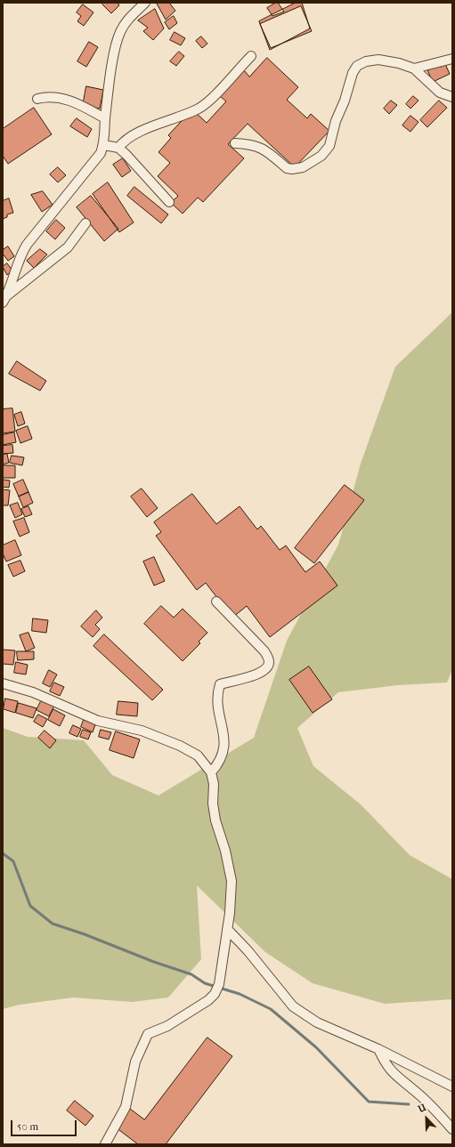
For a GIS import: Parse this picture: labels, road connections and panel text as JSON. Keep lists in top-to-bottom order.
{
  "scale_bar": "50 m",
  "north": "top left"
}
